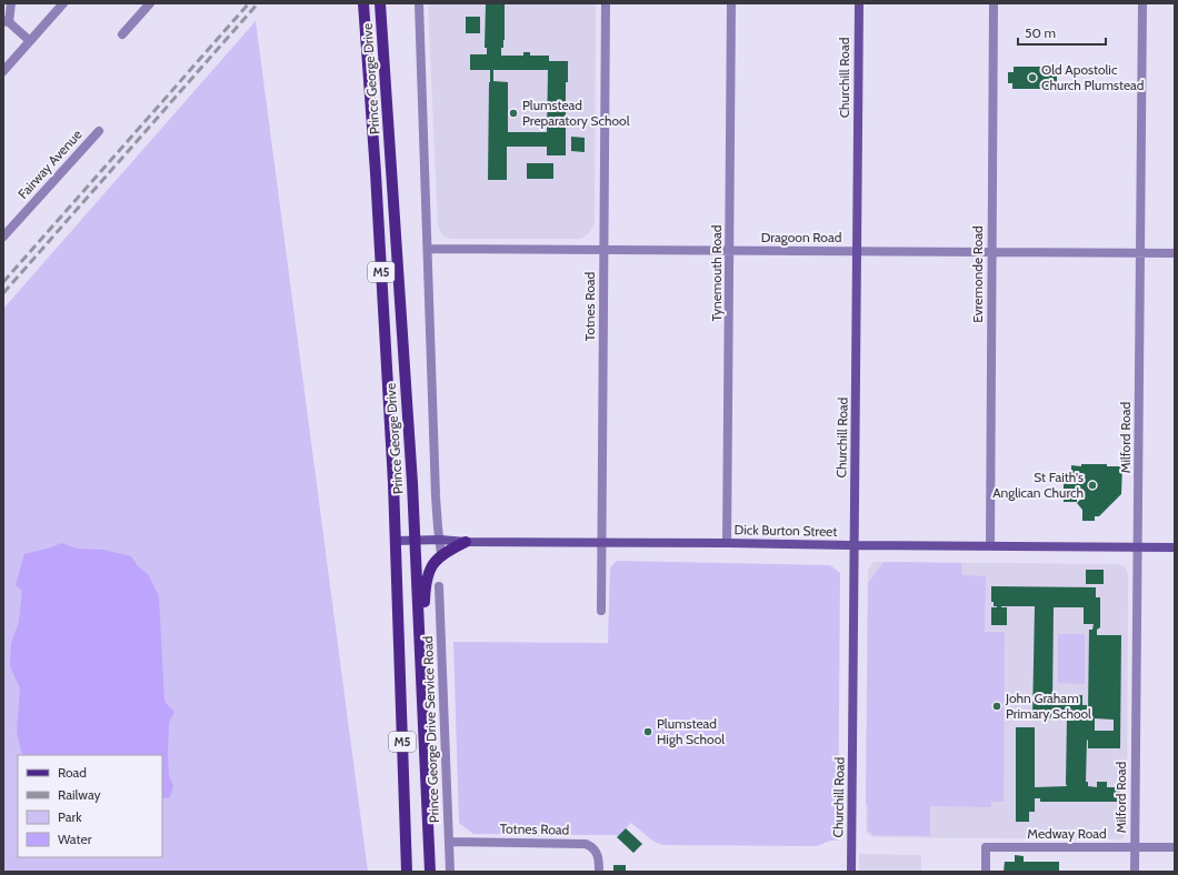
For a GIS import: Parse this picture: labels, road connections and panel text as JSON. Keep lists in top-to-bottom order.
{
  "streets": {
    "main road": ["Prince George Drive", "M5"],
    "street": [
      "Churchill Road",
      "Fairway Avenue",
      "Dragoon Road",
      "Tynemouth Road",
      "Evremonde Road",
      "Totnes Road",
      "Milford Road",
      "Dick Burton Street",
      "Prince George Drive Service Road",
      "Medway Road"
    ]
  },
  "crossings": [
    ["Churchill Road", "Dragoon Road"],
    ["Churchill Road", "Dick Burton Street"],
    ["Prince George Drive", "Dick Burton Street"],
    ["Dragoon Road", "Tynemouth Road"],
    ["Dragoon Road", "Evremonde Road"],
    ["Dragoon Road", "Totnes Road"],
    ["Dragoon Road", "Milford Road"],
    ["Tynemouth Road", "Dick Burton Street"],
    ["Evremonde Road", "Dick Burton Street"],
    ["Totnes Road", "Dick Burton Street"],
    ["Totnes Road", "Prince George Drive Service Road"],
    ["Milford Road", "Dick Burton Street"],
    ["Milford Road", "Medway Road"]
  ],
  "places": [
    "Old Apostolic Church Plumstead",
    "Plumstead Preparatory School",
    "St Faith's Anglican Church",
    "John Graham Primary School",
    "Plumstead High School"
  ],
  "legend": [
    "Road",
    "Railway",
    "Park",
    "Water"
  ],
  "scale_bar": "50 m"
}
